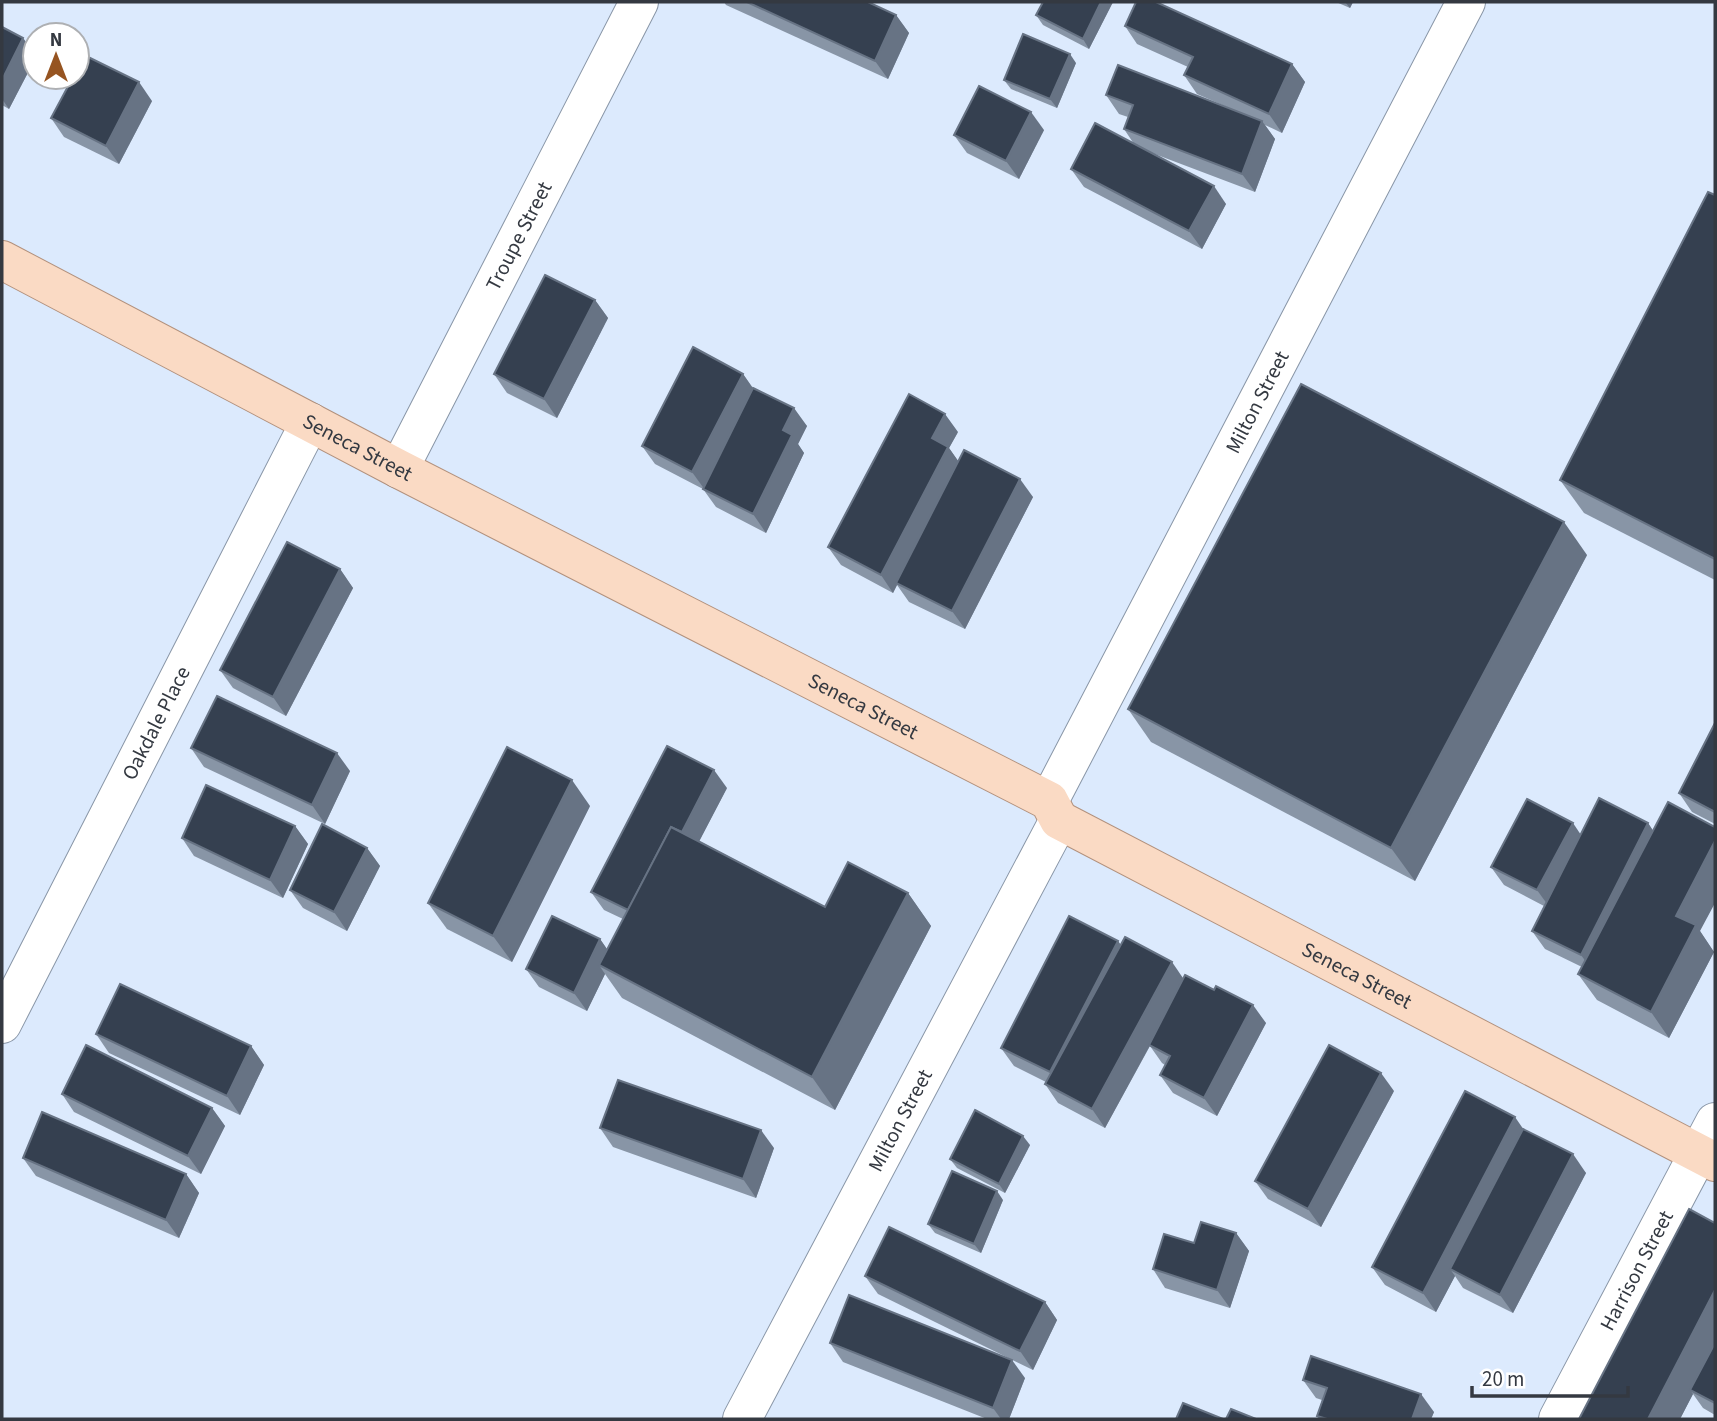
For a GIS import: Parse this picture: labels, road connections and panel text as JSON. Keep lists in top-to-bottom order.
{
  "streets": {
    "main road": ["Seneca Street"],
    "street": [
      "Troupe Street",
      "Milton Street",
      "Oakdale Place",
      "Harrison Street"
    ]
  },
  "crossings": [
    ["Troupe Street", "Seneca Street"],
    ["Milton Street", "Seneca Street"],
    ["Seneca Street", "Oakdale Place"],
    ["Seneca Street", "Harrison Street"]
  ],
  "scale_bar": "20 m",
  "north": "top"
}
